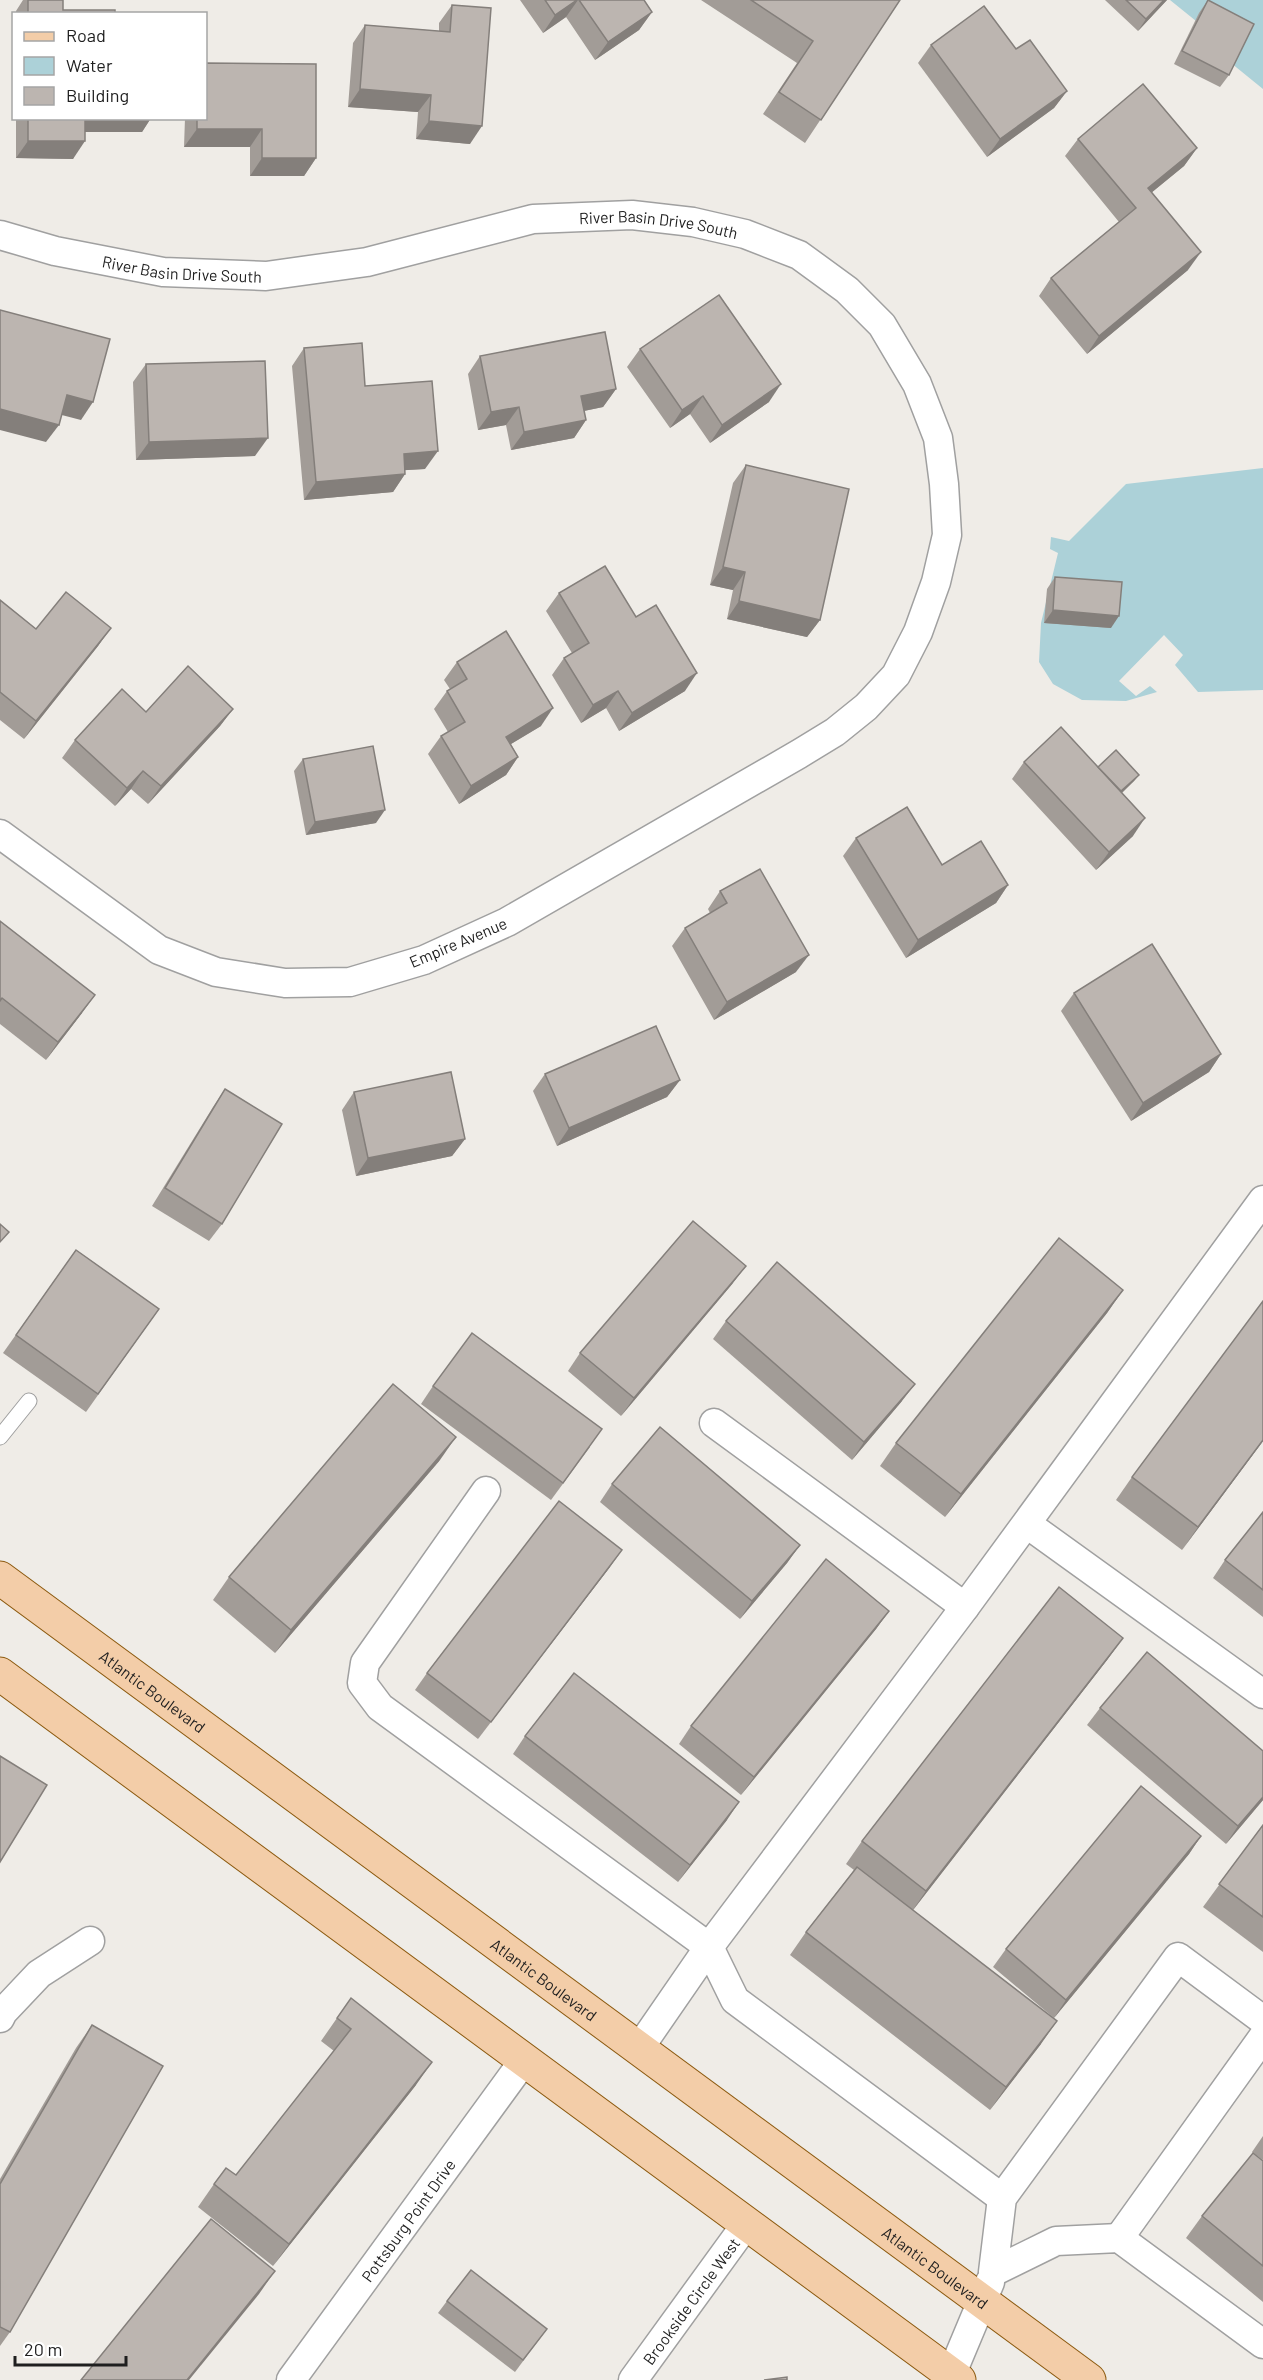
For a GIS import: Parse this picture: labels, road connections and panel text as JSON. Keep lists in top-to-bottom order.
{
  "streets": {
    "main road": ["Atlantic Boulevard"],
    "street": [
      "River Basin Drive South",
      "Empire Avenue",
      "Pottsburg Point Drive",
      "Brookside Circle West"
    ]
  },
  "crossings": [
    ["River Basin Drive South", "Empire Avenue"]
  ],
  "legend": ["Road", "Water", "Building"],
  "scale_bar": "20 m"
}
